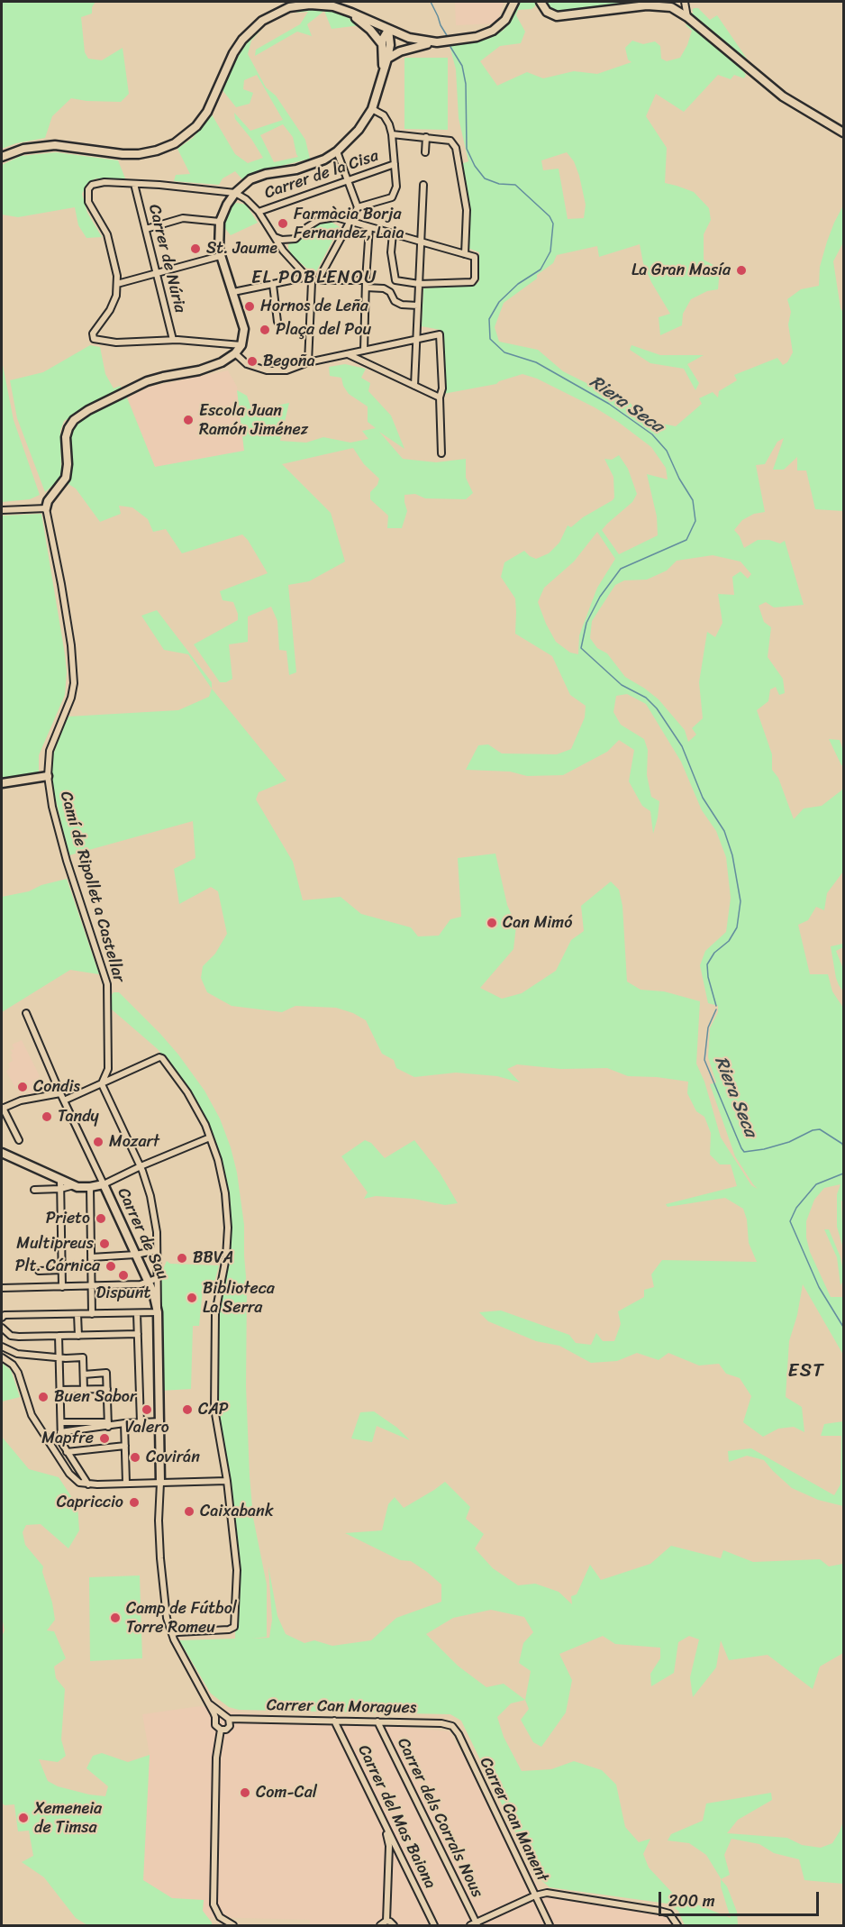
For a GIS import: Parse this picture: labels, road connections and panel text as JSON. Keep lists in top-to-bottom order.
{
  "streets": {
    "street": [
      "Carrer de la Cisa",
      "Carrer de Núria",
      "Camí de Ripollet a Castellar",
      "Carrer de Sau",
      "Carrer Can Moragues",
      "Carrer del Mas Baiona",
      "Carrer dels Corrals Nous",
      "Carrer Can Manent"
    ]
  },
  "crossings": [
    ["Carrer Can Moragues", "Carrer del Mas Baiona"],
    ["Carrer Can Moragues", "Carrer dels Corrals Nous"],
    ["Carrer Can Moragues", "Carrer Can Manent"]
  ],
  "districts": ["EL POBLENOU", "EST"],
  "water": ["Riera Seca"],
  "places": [
    "Farmàcia Borja Fernandez, Laia",
    "St. Jaume",
    "La Gran Masía",
    "Hornos de Leña",
    "Plaça del Pou",
    "Begoña",
    "Escola Juan Ramón Jiménez",
    "Can Mimó",
    "Condis",
    "Tandy",
    "Mozart",
    "Prieto",
    "Multipreus",
    "BBVA",
    "Plt. Cárnica",
    "Dispunt",
    "Biblioteca La Serra",
    "Buen Sabor",
    "Valero",
    "CAP",
    "Mapfre",
    "Covirán",
    "Capriccio",
    "Caixabank",
    "Camp de Fútbol Torre Romeu",
    "Com-Cal",
    "Xemeneia de Timsa"
  ],
  "scale_bar": "200 m"
}
